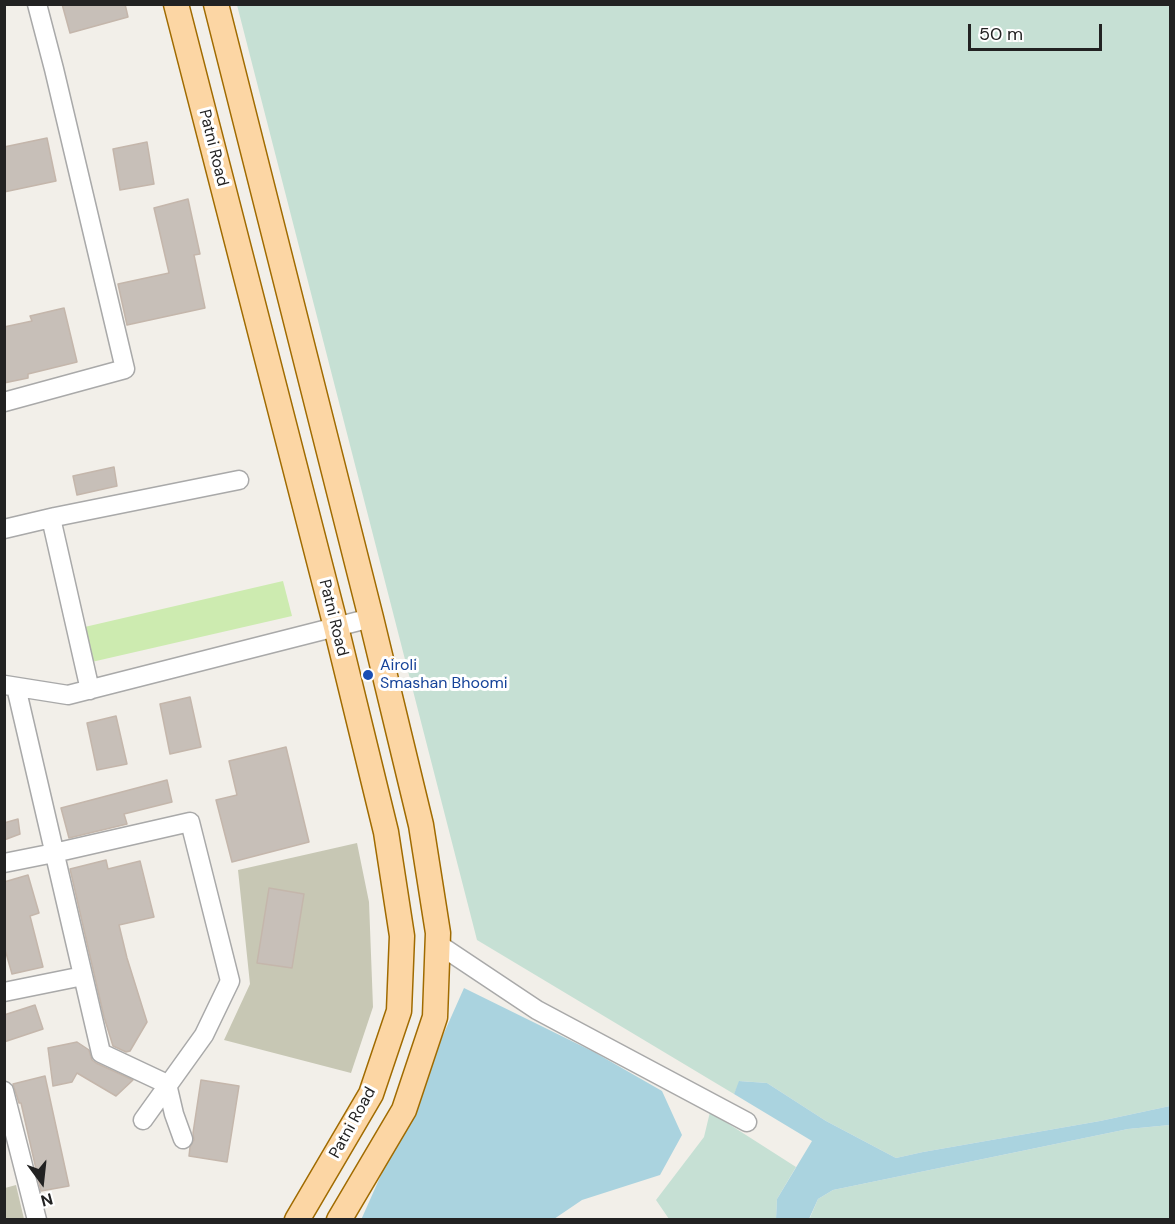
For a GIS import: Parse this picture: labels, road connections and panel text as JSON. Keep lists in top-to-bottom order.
{
  "streets": {
    "main road": ["Patni Road"]
  },
  "places": ["Airoli Smashan Bhoomi"],
  "scale_bar": "50 m",
  "north": "bottom"
}
